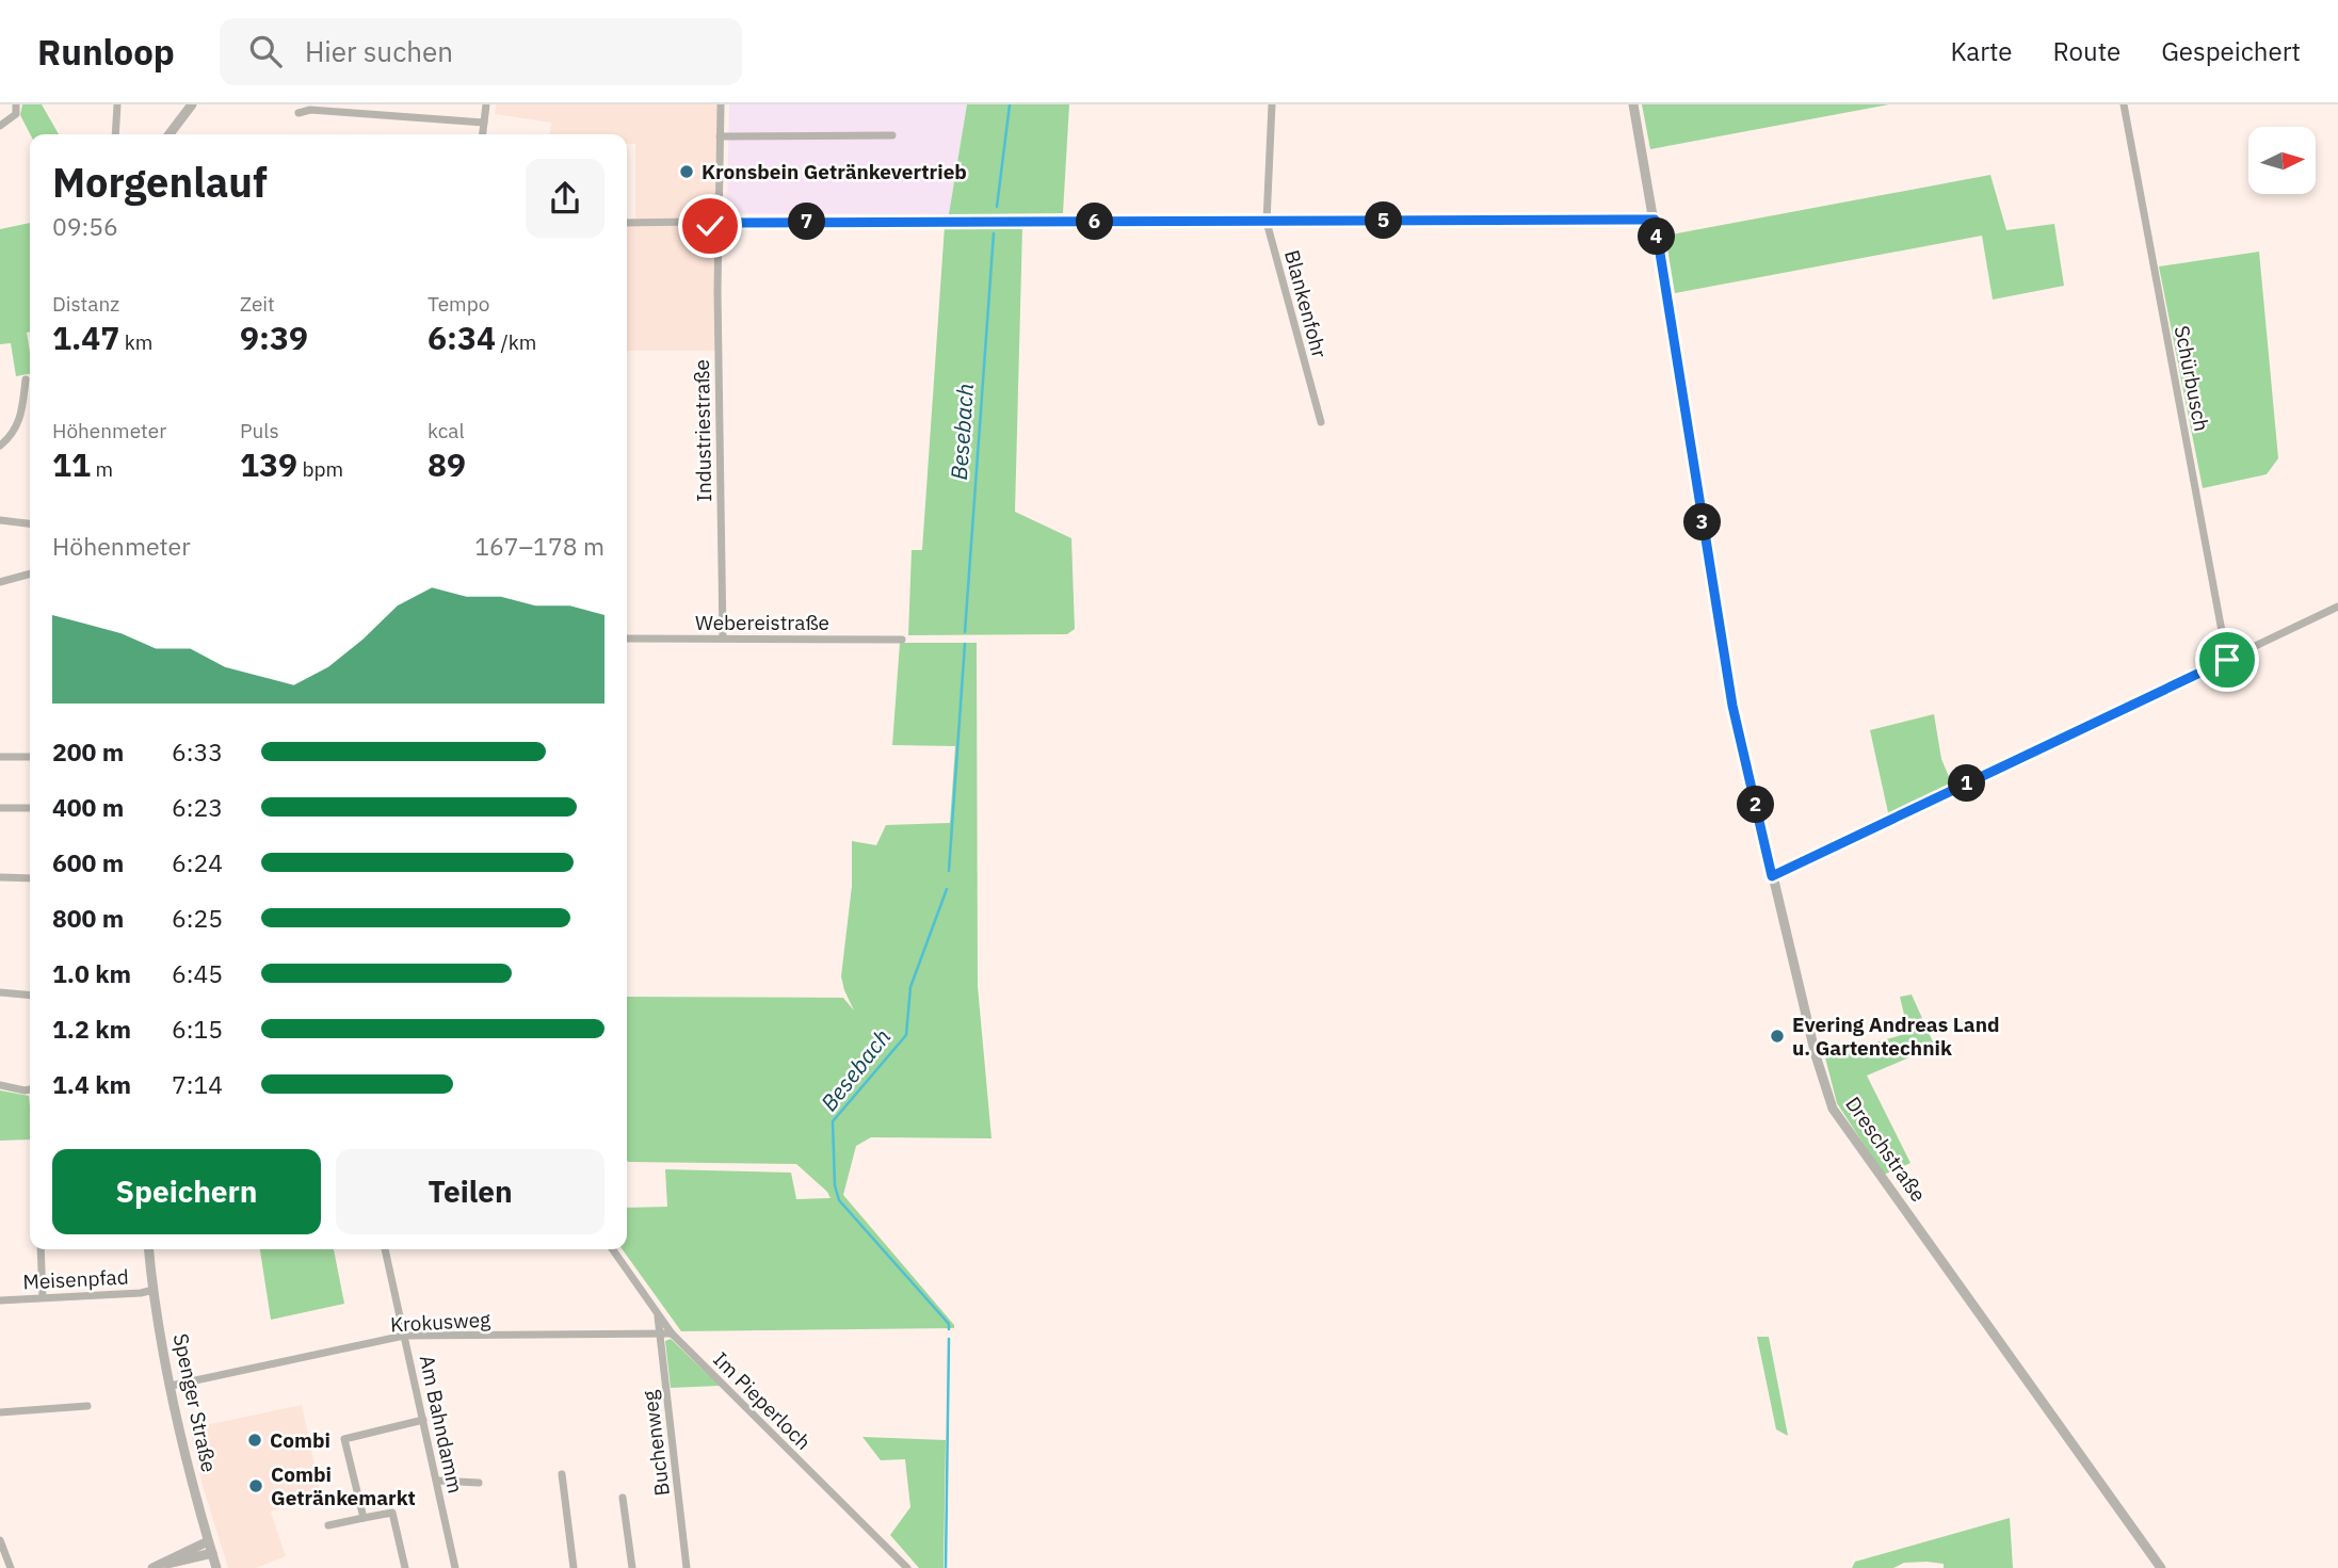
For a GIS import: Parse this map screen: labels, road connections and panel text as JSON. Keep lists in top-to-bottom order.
{
  "streets": {
    "street": [
      "Blankenfohr",
      "Schürbusch",
      "Industriestraße",
      "Webereistraße",
      "Dreschstraße",
      "Meisenpfad",
      "Krokusweg",
      "Im Pieperloch",
      "Spenger Straße",
      "Am Bahndamm",
      "Buchenweg"
    ]
  },
  "crossings": [
    ["Industriestraße", "Webereistraße"],
    ["Meisenpfad", "Spenger Straße"],
    ["Krokusweg", "Im Pieperloch"],
    ["Krokusweg", "Spenger Straße"],
    ["Krokusweg", "Am Bahndamm"],
    ["Krokusweg", "Buchenweg"],
    ["Im Pieperloch", "Buchenweg"]
  ],
  "water": ["Besebach"],
  "places": [
    "Kronsbein Getränkevertrieb",
    "Evering Andreas Land u. Gartentechnik",
    "Combi",
    "Combi Getränkemarkt"
  ],
  "north": "right",
  "page": {
    "header": "Runloop",
    "search": "Hier suchen",
    "nav": ["Karte", "Route", "Gespeichert"],
    "heading": ["Morgenlauf", "09:56"],
    "pins": [
      "5",
      "6",
      "7",
      "4",
      "3",
      "1",
      "2"
    ],
    "stats": [
      ["Distanz", "1.47 km"],
      ["Zeit", "9:39"],
      ["Tempo", "6:34 /km"],
      ["Höhenmeter", "11 m"],
      ["Puls", "139 bpm"],
      ["kcal", "89"]
    ],
    "chart": ["Höhenmeter", "167–178 m"],
    "list": [
      {
        "name": "200 m",
        "note": "6:33"
      },
      {
        "name": "400 m",
        "note": "6:23"
      },
      {
        "name": "600 m",
        "note": "6:24"
      },
      {
        "name": "800 m",
        "note": "6:25"
      },
      {
        "name": "1.0 km",
        "note": "6:45"
      },
      {
        "name": "1.2 km",
        "note": "6:15"
      },
      {
        "name": "1.4 km",
        "note": "7:14"
      }
    ],
    "buttons": ["Speichern", "Teilen"]
  }
}
